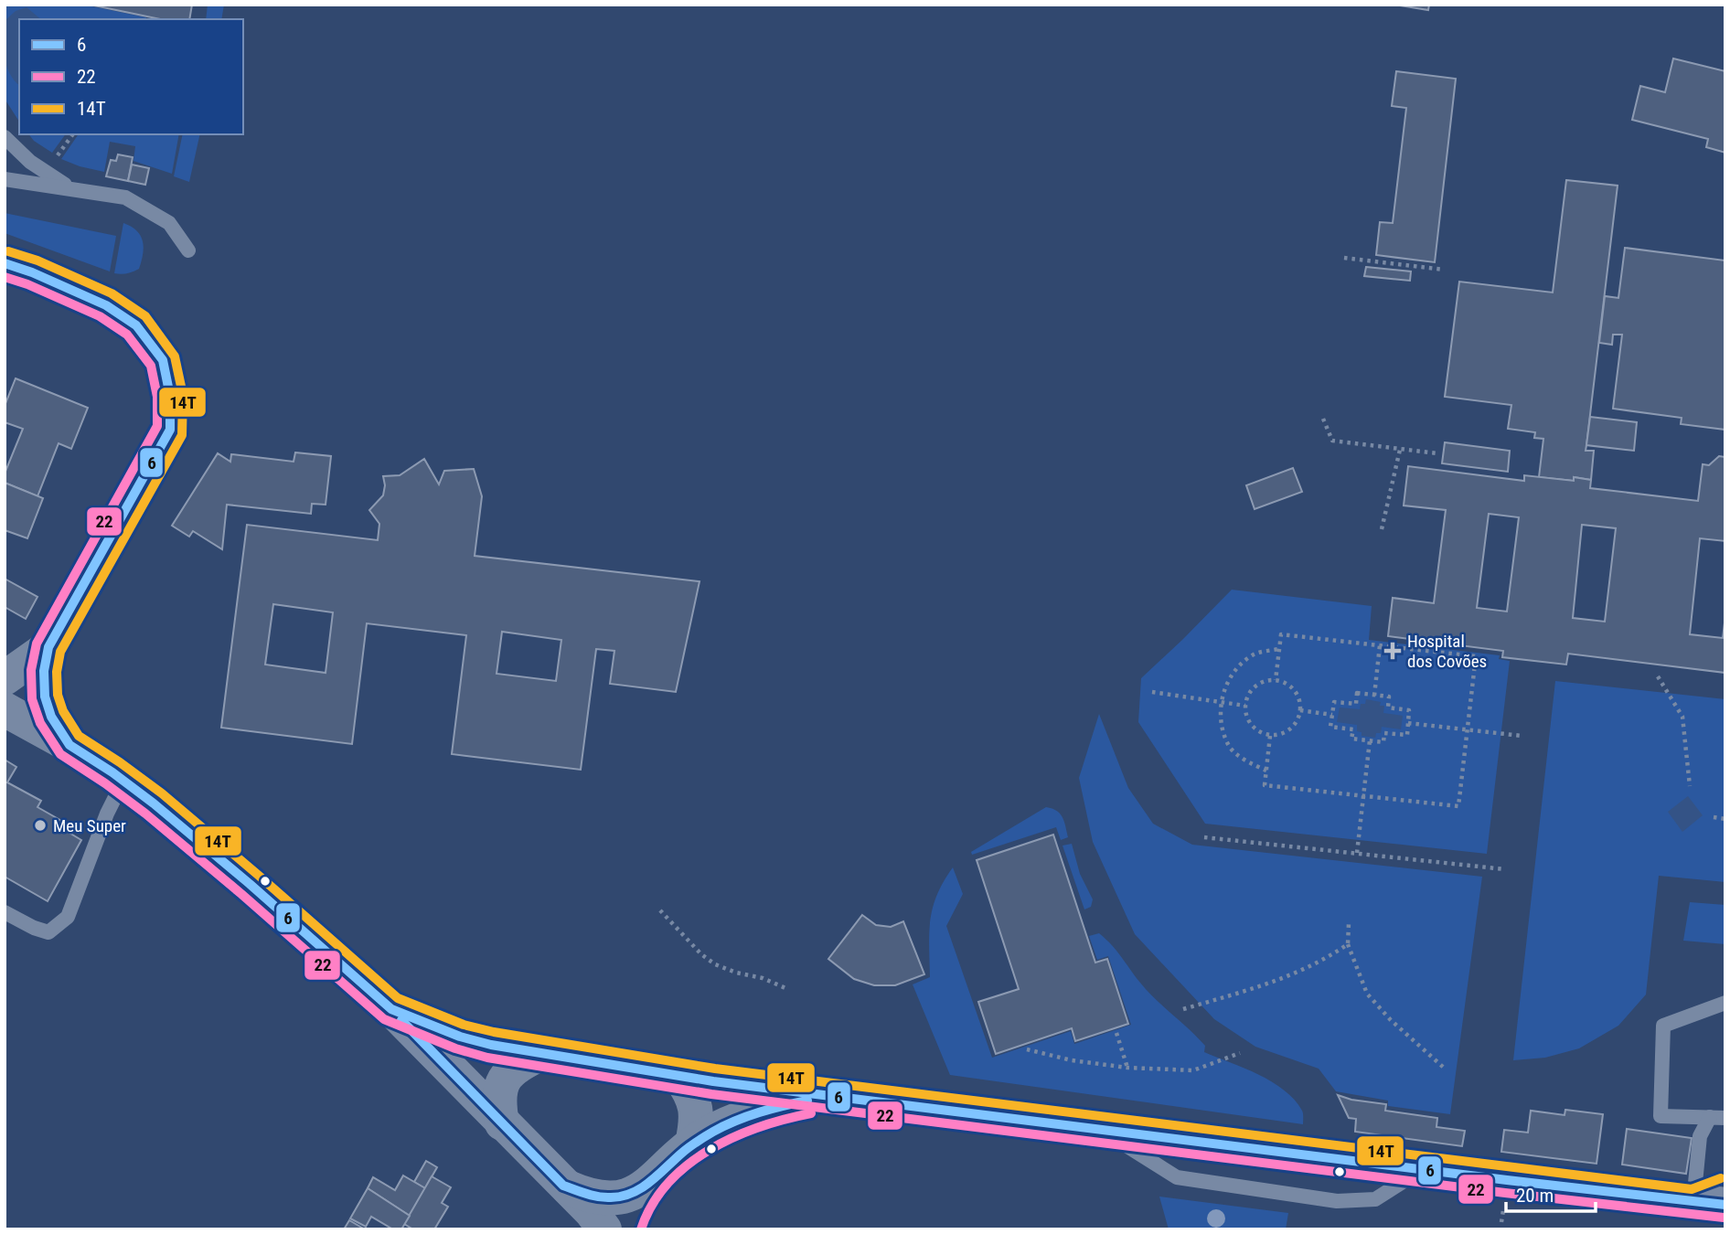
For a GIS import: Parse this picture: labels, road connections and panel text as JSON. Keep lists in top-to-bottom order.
{
  "places": {
    "health": ["Hospital dos Covões"],
    "other": ["Meu Super"]
  },
  "lines": ["transit line 14T", "transit line 6", "transit line 22"],
  "legend": ["6", "22", "14T"],
  "scale_bar": "20 m"
}
